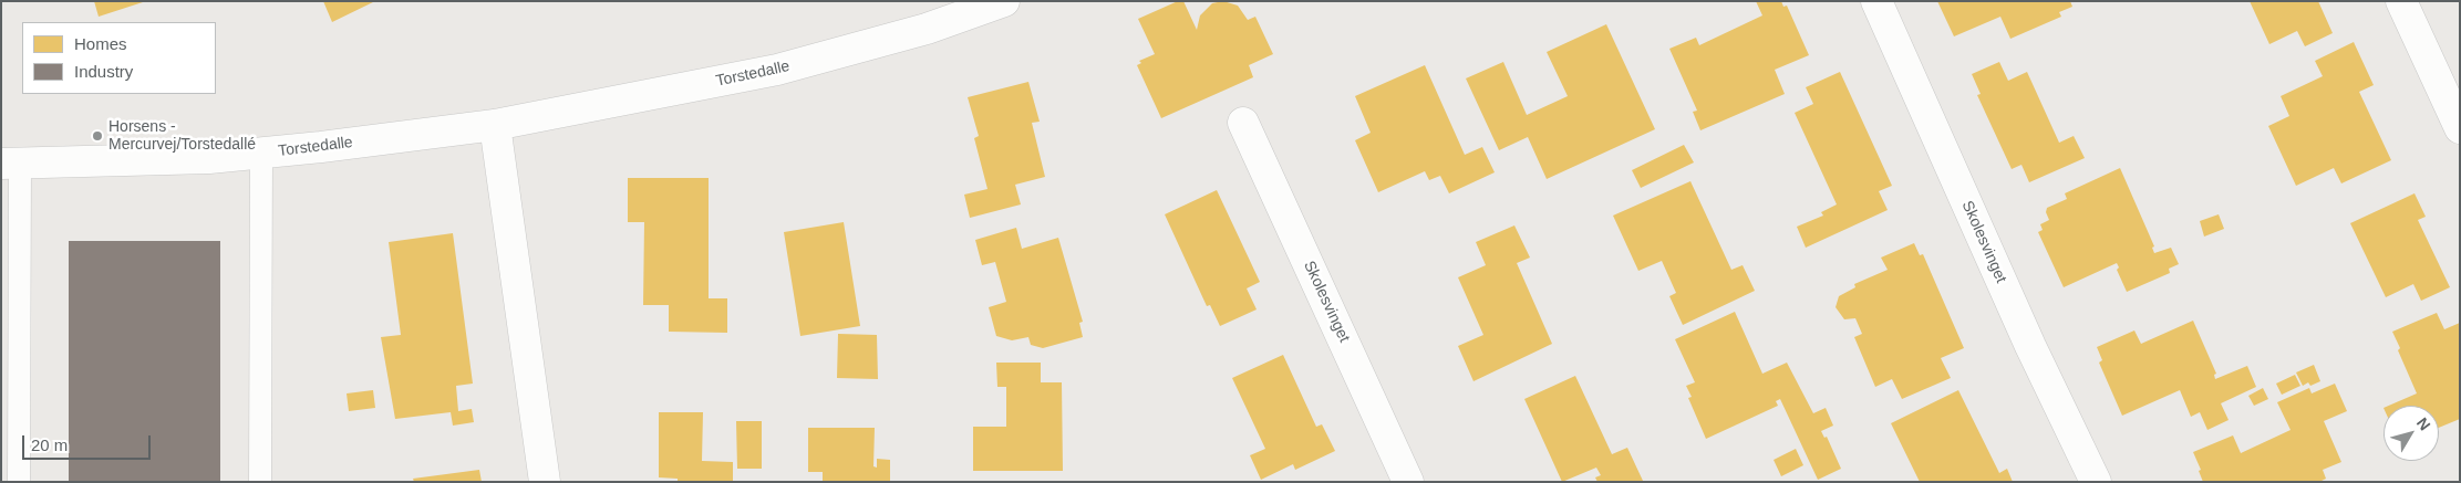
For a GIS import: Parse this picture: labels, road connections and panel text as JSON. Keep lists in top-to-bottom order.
{
  "streets": {
    "street": ["Torstedalle", "Skolesvinget"]
  },
  "places": ["Horsens - Mercurvej/Torstedallé"],
  "legend": ["Homes", "Industry"],
  "scale_bar": "20 m",
  "north": "top right"
}
